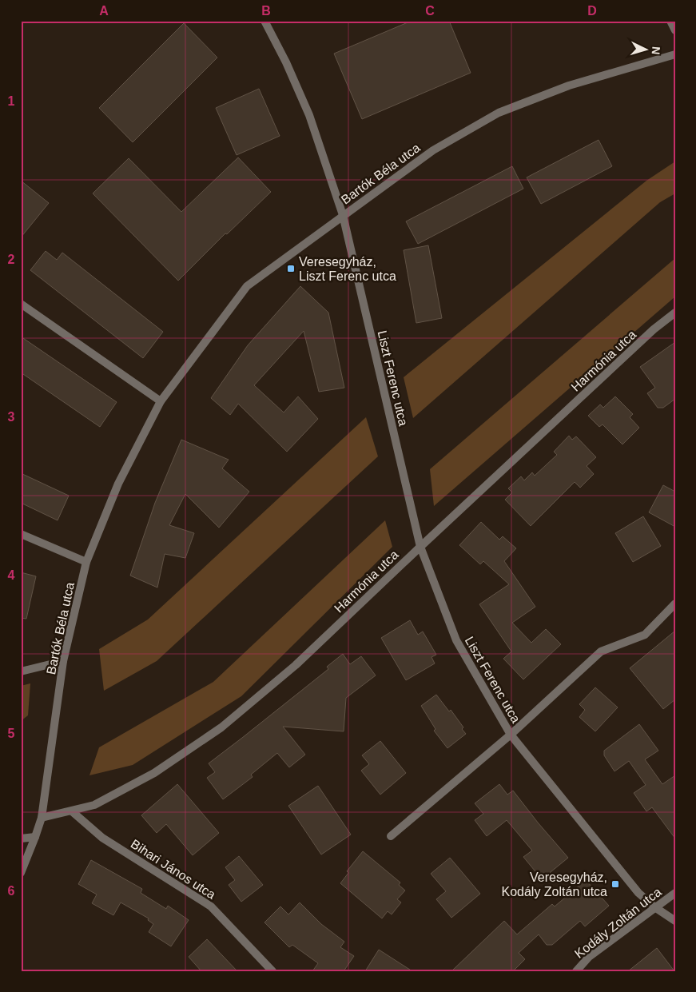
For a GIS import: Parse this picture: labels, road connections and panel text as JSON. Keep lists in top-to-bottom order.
{
  "streets": {
    "street": [
      "Bartók Béla utca",
      "Harmónia utca",
      "Liszt Ferenc utca",
      "Bihari János utca",
      "Kodály Zoltán utca"
    ]
  },
  "crossings": [
    ["Bartók Béla utca", "Harmónia utca"],
    ["Bartók Béla utca", "Liszt Ferenc utca"],
    ["Harmónia utca", "Liszt Ferenc utca"],
    ["Harmónia utca", "Bihari János utca"],
    ["Liszt Ferenc utca", "Kodály Zoltán utca"]
  ],
  "places": {
    "transit": ["Veresegyház, Liszt Ferenc utca", "Veresegyház, Kodály Zoltán utca"]
  },
  "north": "right",
  "grid": {
    "columns": [
      "A",
      "B",
      "C",
      "D"
    ],
    "rows": [
      "1",
      "2",
      "3",
      "4",
      "5",
      "6"
    ]
  }
}
